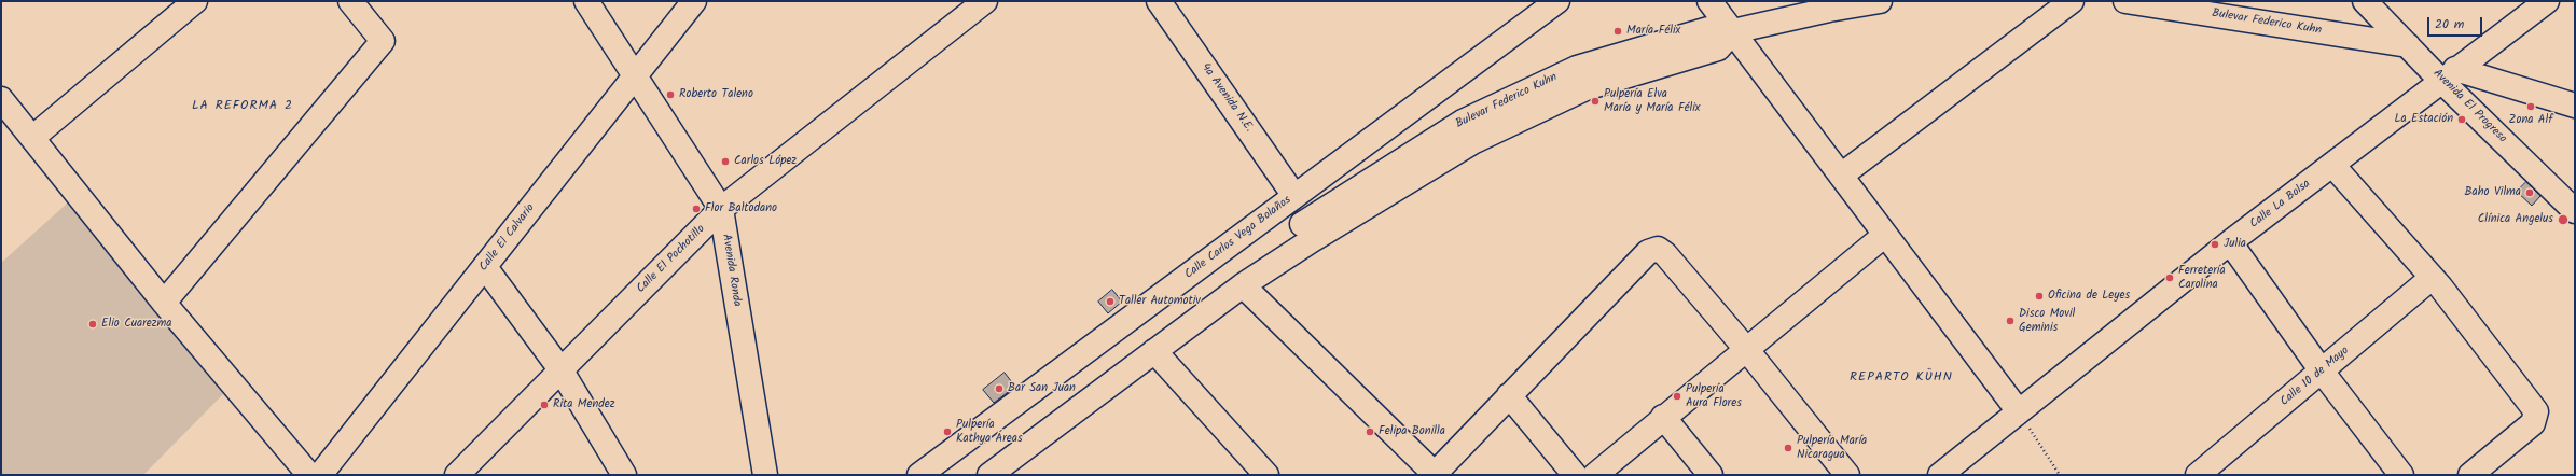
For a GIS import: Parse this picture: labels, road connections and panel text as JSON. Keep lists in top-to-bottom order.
{
  "streets": {
    "street": [
      "Bulevar Federico Kuhn",
      "4a Avenida N.E.",
      "Avenida El Progreso",
      "Calle La Bolsa",
      "Calle El Calvario",
      "Calle Carlos Vega Bolaños",
      "Calle El Pochotillo",
      "Avenida Ronda",
      "Calle 10 de Mayo"
    ]
  },
  "crossings": [
    ["Bulevar Federico Kuhn", "4a Avenida N.E."],
    ["Bulevar Federico Kuhn", "Avenida El Progreso"],
    ["4a Avenida N.E.", "Calle Carlos Vega Bolaños"],
    ["Avenida El Progreso", "Calle La Bolsa"],
    ["Calle El Calvario", "Avenida Ronda"],
    ["Calle El Pochotillo", "Avenida Ronda"]
  ],
  "districts": ["LA REFORMA 2", "REPARTO KÜHN"],
  "places": [
    "María Félix",
    "Roberto Taleno",
    "Pulpería Elva María y María Félix",
    "Zona Alf",
    "La Estación",
    "Carlos López",
    "Baho Vilma",
    "Flor Baltodano",
    "Clínica Angelus",
    "Julia",
    "Ferretería Carolina",
    "Oficina de Leyes",
    "Taller Automotiv",
    "Disco Movil Geminis",
    "Elio Cuarezma",
    "Bar San Juan",
    "Pulpería Aura Flores",
    "Rita Mendez",
    "Pulpería Kathya Áreas",
    "Felipa Bonilla",
    "Pulpería María Nicaragua"
  ],
  "scale_bar": "20 m"
}
